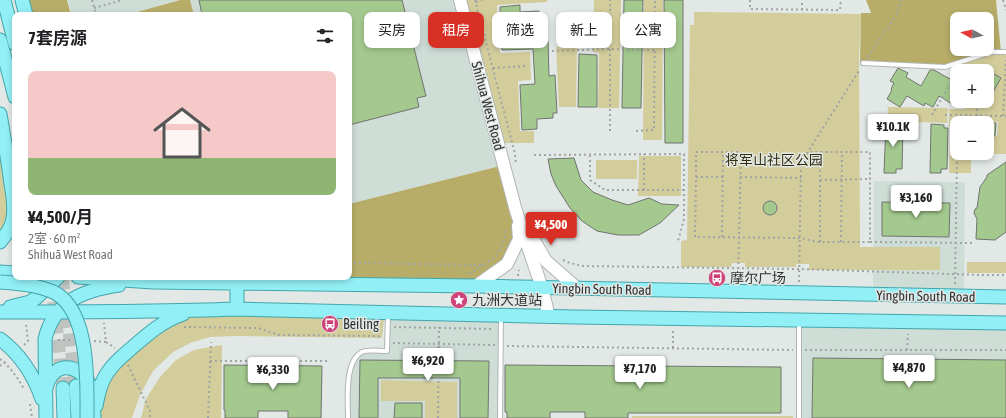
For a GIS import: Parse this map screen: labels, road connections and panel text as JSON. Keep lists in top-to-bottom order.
{
  "streets": {
    "main road": ["Shihua West Road", "Yingbin South Road"]
  },
  "parks": ["将军山社区公园"],
  "places": {
    "bus stop": ["摩尔广场", "Beiling"],
    "place": ["九洲大道站"]
  },
  "north": "left",
  "page": {
    "map_buttons": ["+", "−"],
    "chip": [
      "买房",
      "租房",
      "筛选",
      "新上",
      "公寓"
    ],
    "heading": "7套房源",
    "list": [
      {
        "name": "¥4,500/月",
        "note": "2室 · 60 m² · Shíhuā West Road"
      }
    ],
    "price": [
      "¥10.1K",
      "¥3,160",
      "¥4,500",
      "¥6,920",
      "¥4,870",
      "¥7,170",
      "¥6,330"
    ]
  }
}
